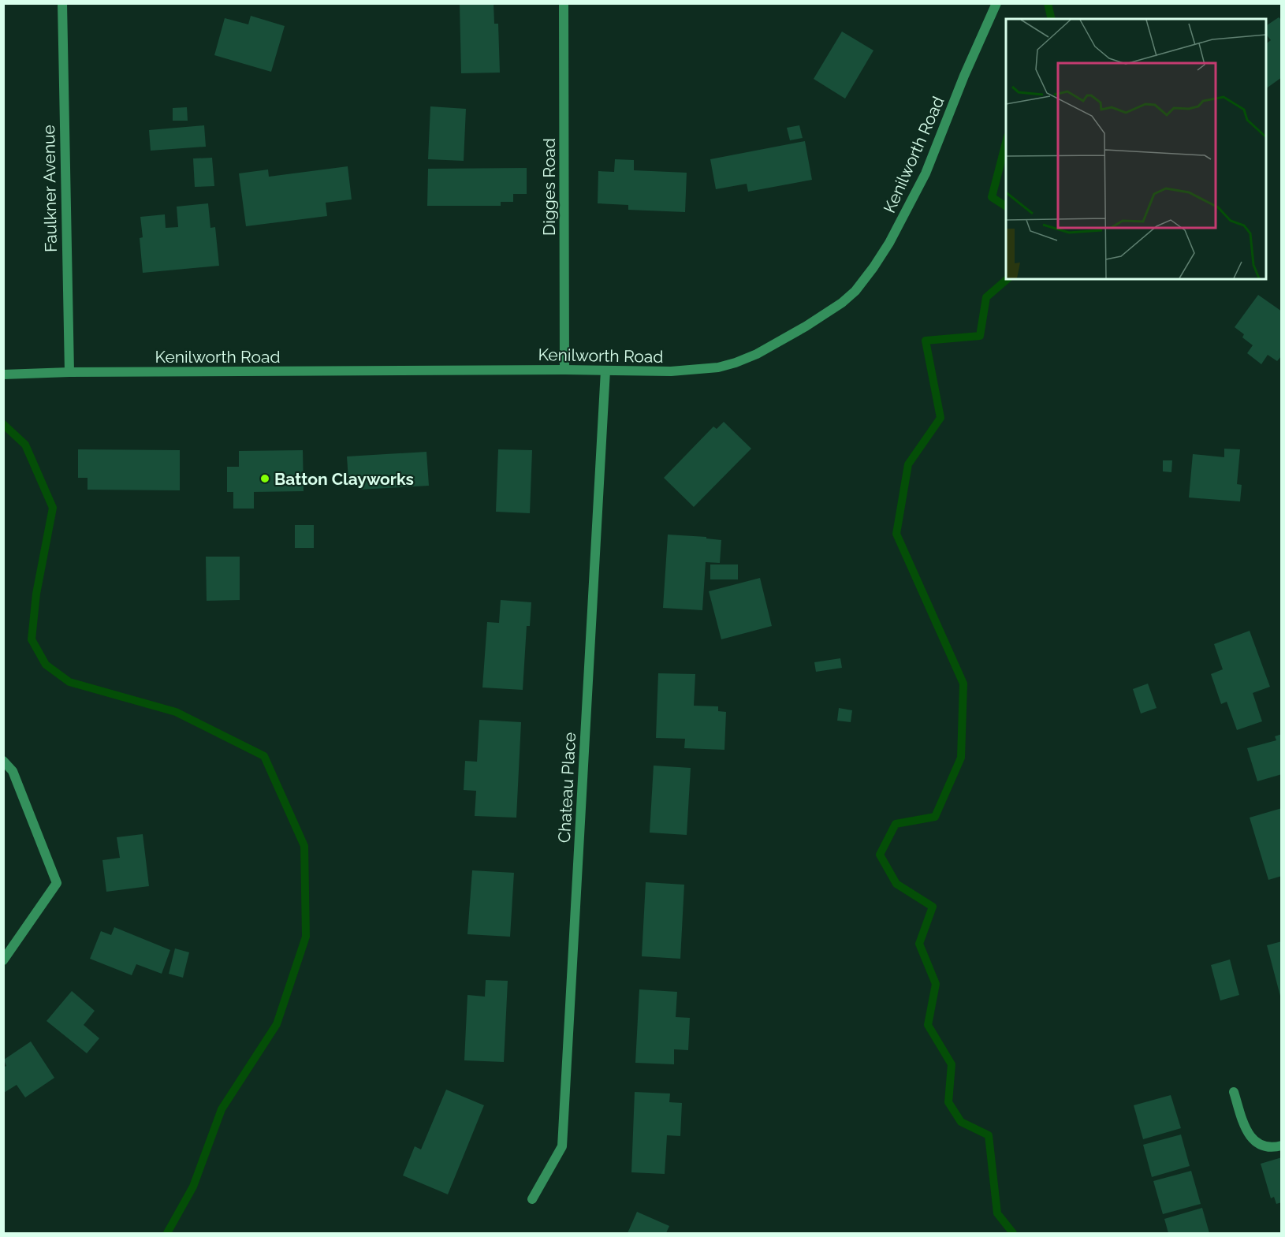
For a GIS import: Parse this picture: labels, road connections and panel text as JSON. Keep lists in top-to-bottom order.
{
  "streets": {
    "street": [
      "Kenilworth Road",
      "Digges Road",
      "Faulkner Avenue",
      "Chateau Place"
    ]
  },
  "crossings": [
    ["Kenilworth Road", "Digges Road"],
    ["Kenilworth Road", "Faulkner Avenue"],
    ["Kenilworth Road", "Chateau Place"]
  ],
  "places": ["Batton Clayworks"]
}
